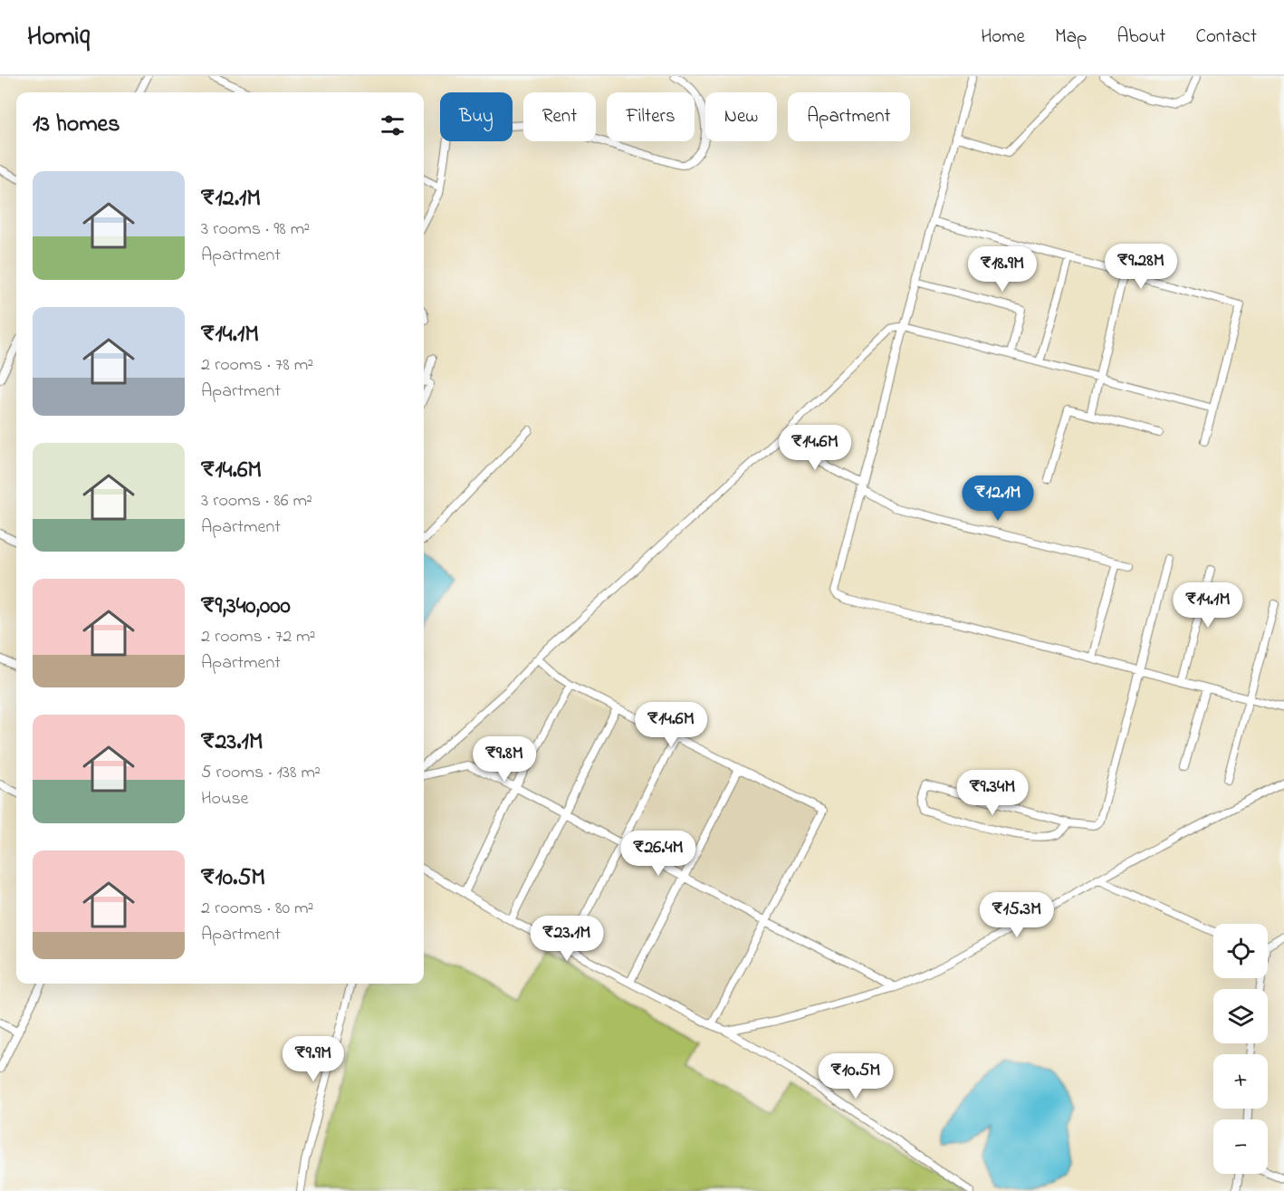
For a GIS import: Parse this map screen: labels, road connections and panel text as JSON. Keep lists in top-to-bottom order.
{
  "page": {
    "header": "Homiq",
    "nav": [
      "Home",
      "Map",
      "About",
      "Contact"
    ],
    "chip": [
      "Buy",
      "Rent",
      "Filters",
      "New",
      "Apartment"
    ],
    "heading": "13 homes",
    "list": [
      {
        "name": "₹12.1M",
        "note": "3 rooms · 98 m² · Apartment"
      },
      {
        "name": "₹14.1M",
        "note": "2 rooms · 78 m² · Apartment"
      },
      {
        "name": "₹14.6M",
        "note": "3 rooms · 86 m² · Apartment"
      },
      {
        "name": "₹9,340,000",
        "note": "2 rooms · 72 m² · Apartment"
      },
      {
        "name": "₹23.1M",
        "note": "5 rooms · 138 m² · House"
      },
      {
        "name": "₹10.5M",
        "note": "2 rooms · 80 m² · Apartment"
      }
    ],
    "price": [
      "₹9.28M",
      "₹18.9M",
      "₹14.6M",
      "₹12.1M",
      "₹14.1M",
      "₹14.6M",
      "₹9.8M",
      "₹9.34M",
      "₹26.4M",
      "₹15.3M",
      "₹23.1M",
      "₹9.9M",
      "₹10.5M"
    ],
    "map_buttons": ["+", "−"]
  }
}
